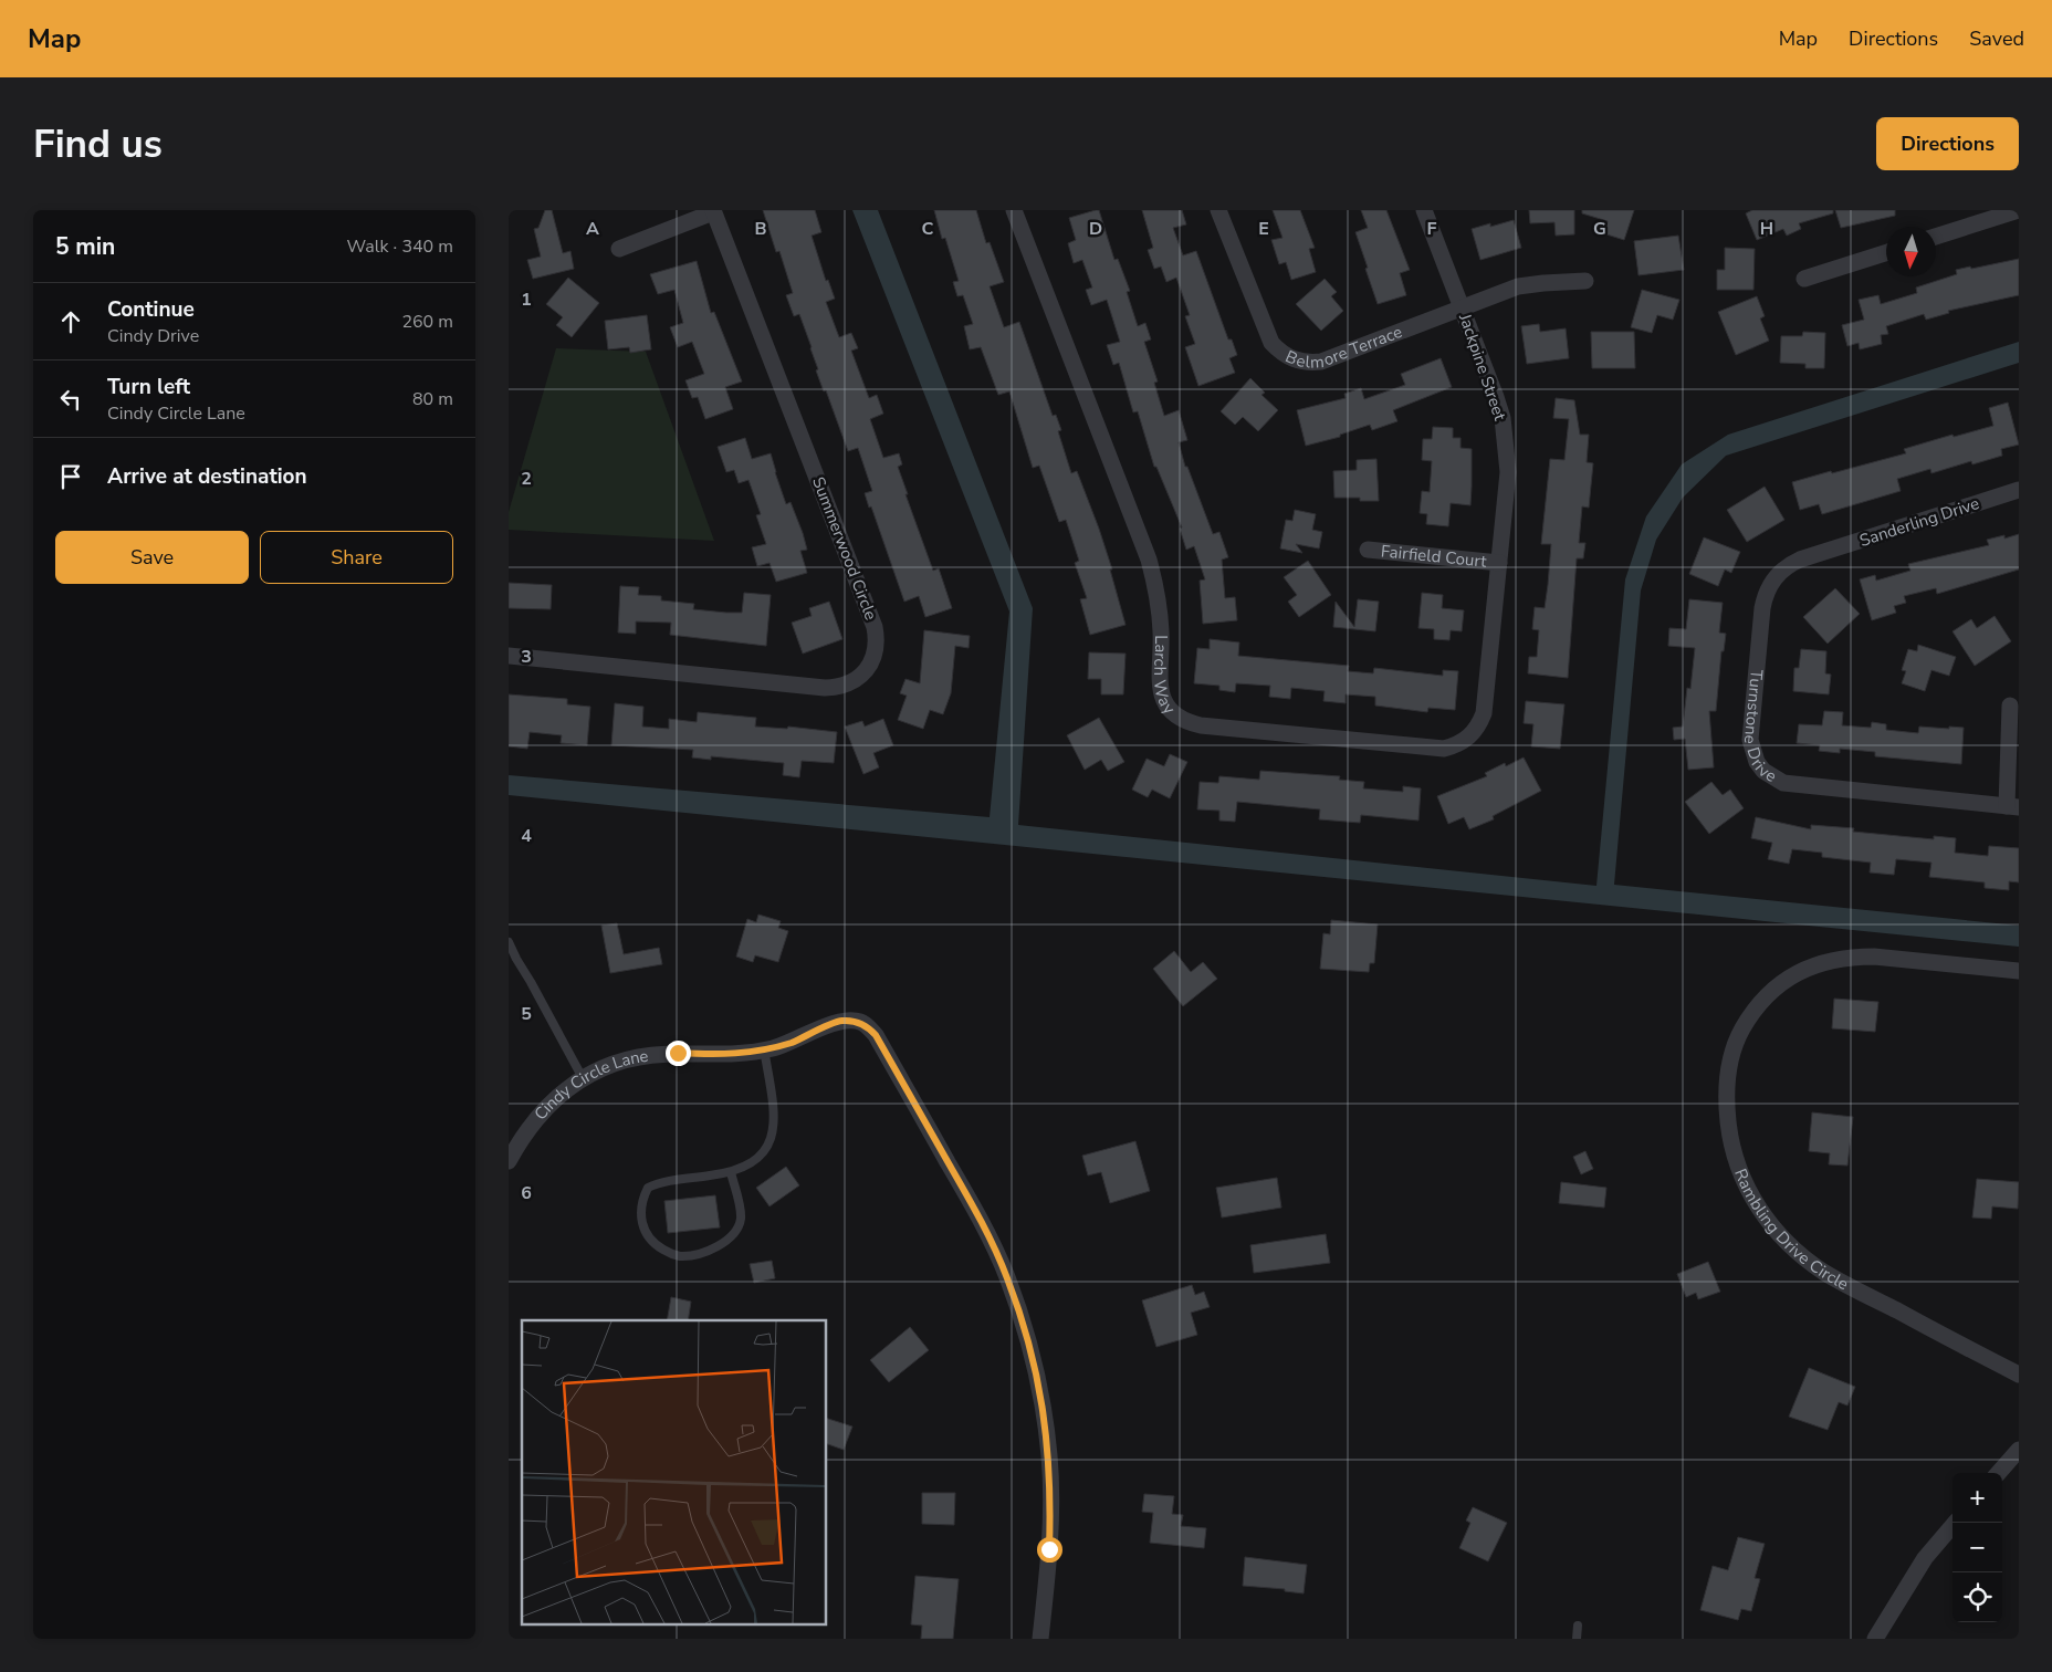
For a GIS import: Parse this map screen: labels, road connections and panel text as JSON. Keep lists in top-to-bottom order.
{
  "streets": {
    "street": [
      "Belmore Terrace",
      "Jackpine Street",
      "Sanderling Drive",
      "Summerwood Circle",
      "Fairfield Court",
      "Larch Way",
      "Turnstone Drive",
      "Cindy Circle Lane",
      "Rambling Drive Circle"
    ]
  },
  "crossings": [
    ["Belmore Terrace", "Jackpine Street"],
    ["Jackpine Street", "Fairfield Court"],
    ["Jackpine Street", "Larch Way"],
    ["Sanderling Drive", "Turnstone Drive"],
    ["Fairfield Court", "Larch Way"]
  ],
  "north": "bottom",
  "page": {
    "header": "Map",
    "nav": ["Map", "Directions", "Saved"],
    "buttons": [
      "Directions",
      ["Save", "Share"]
    ],
    "title": "Find us",
    "heading": ["5 min", "Walk · 340 m"],
    "list": [
      ["Continue", "Cindy Drive", "260 m"],
      ["Turn left", "Cindy Circle Lane", "80 m"],
      "Arrive at destination"
    ],
    "map_buttons": ["+", "−"]
  },
  "grid": {
    "columns": [
      "A",
      "B",
      "C",
      "D",
      "E",
      "F",
      "G",
      "H"
    ],
    "rows": [
      "1",
      "2",
      "3",
      "4",
      "5",
      "6"
    ]
  }
}
